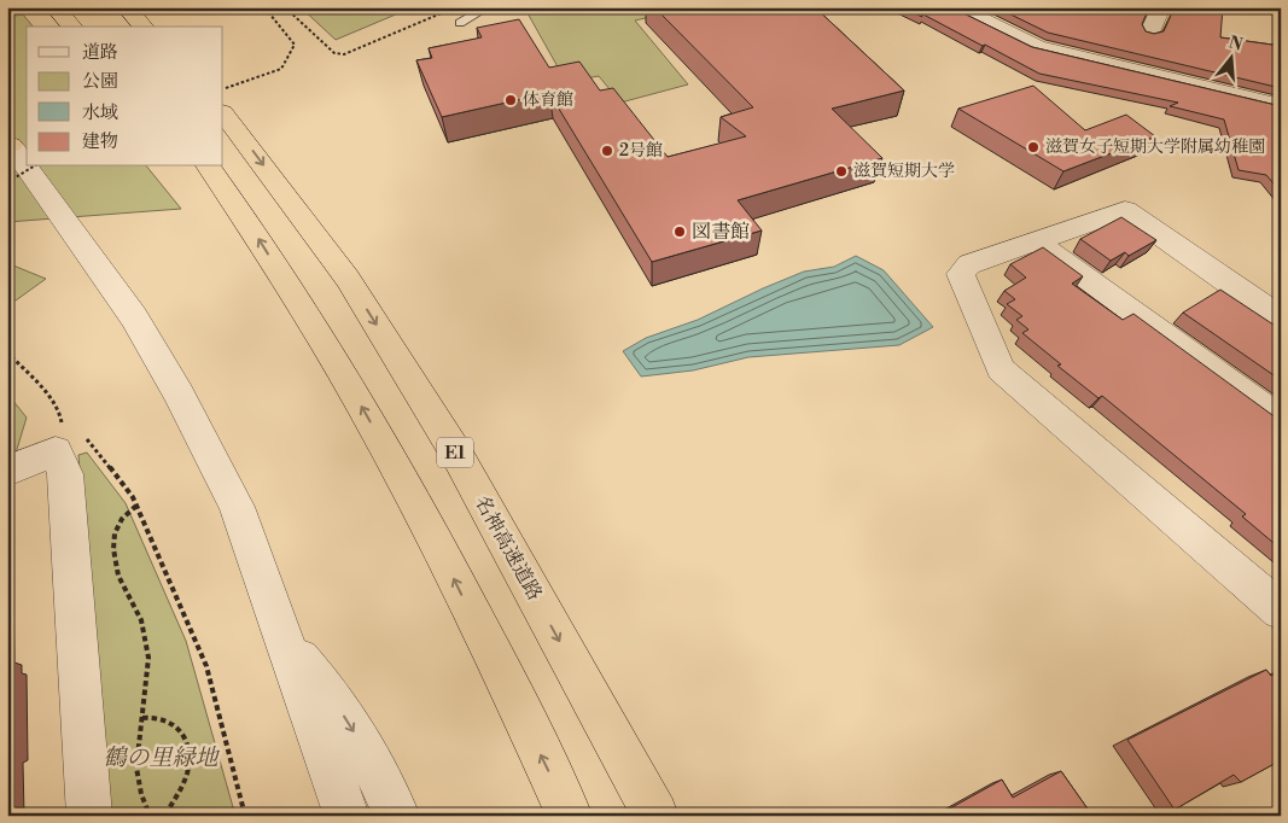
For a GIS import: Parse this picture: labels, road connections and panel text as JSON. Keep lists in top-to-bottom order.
{
  "streets": {
    "highway": ["E1", "名神高速道路"]
  },
  "parks": ["鶴の里緑地"],
  "places": [
    "体育館",
    "滋賀女子短期大学附属幼稚園",
    "2号館",
    "滋賀短期大学",
    "図書館"
  ],
  "legend": [
    "道路",
    "公園",
    "水域",
    "建物"
  ],
  "north": "top"
}
